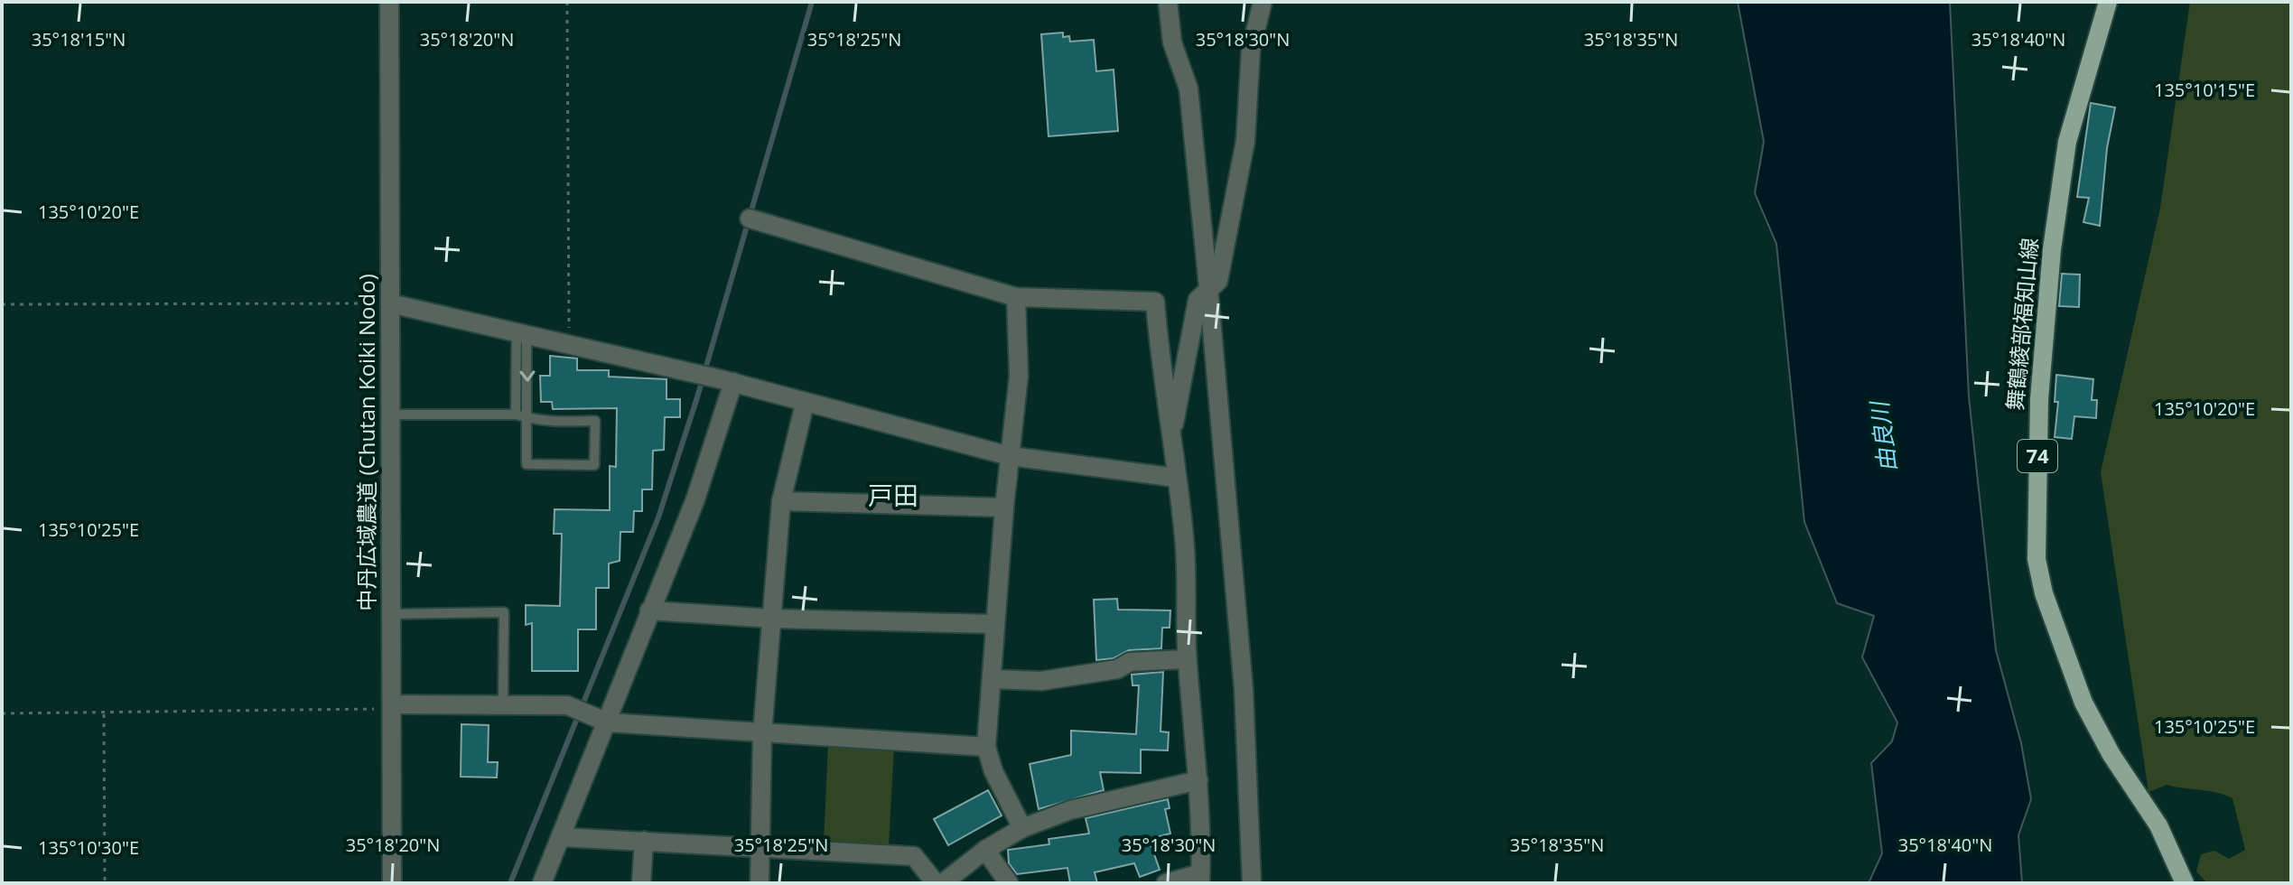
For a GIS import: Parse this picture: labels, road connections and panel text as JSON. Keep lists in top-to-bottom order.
{
  "streets": {
    "main road": ["舞鶴綾部福知山線", "74"],
    "street": ["中丹広域農道 (Chutan Koiki Nodo)"]
  },
  "districts": ["戸田"],
  "water": ["由良川"],
  "coordinates": [
    "35°18'15\"N",
    "35°18'20\"N",
    "35°18'25\"N",
    "35°18'30\"N",
    "35°18'35\"N",
    "35°18'40\"N",
    "135°10'15\"E",
    "135°10'20\"E",
    "135°10'25\"E",
    "135°10'30\"E"
  ]
}
